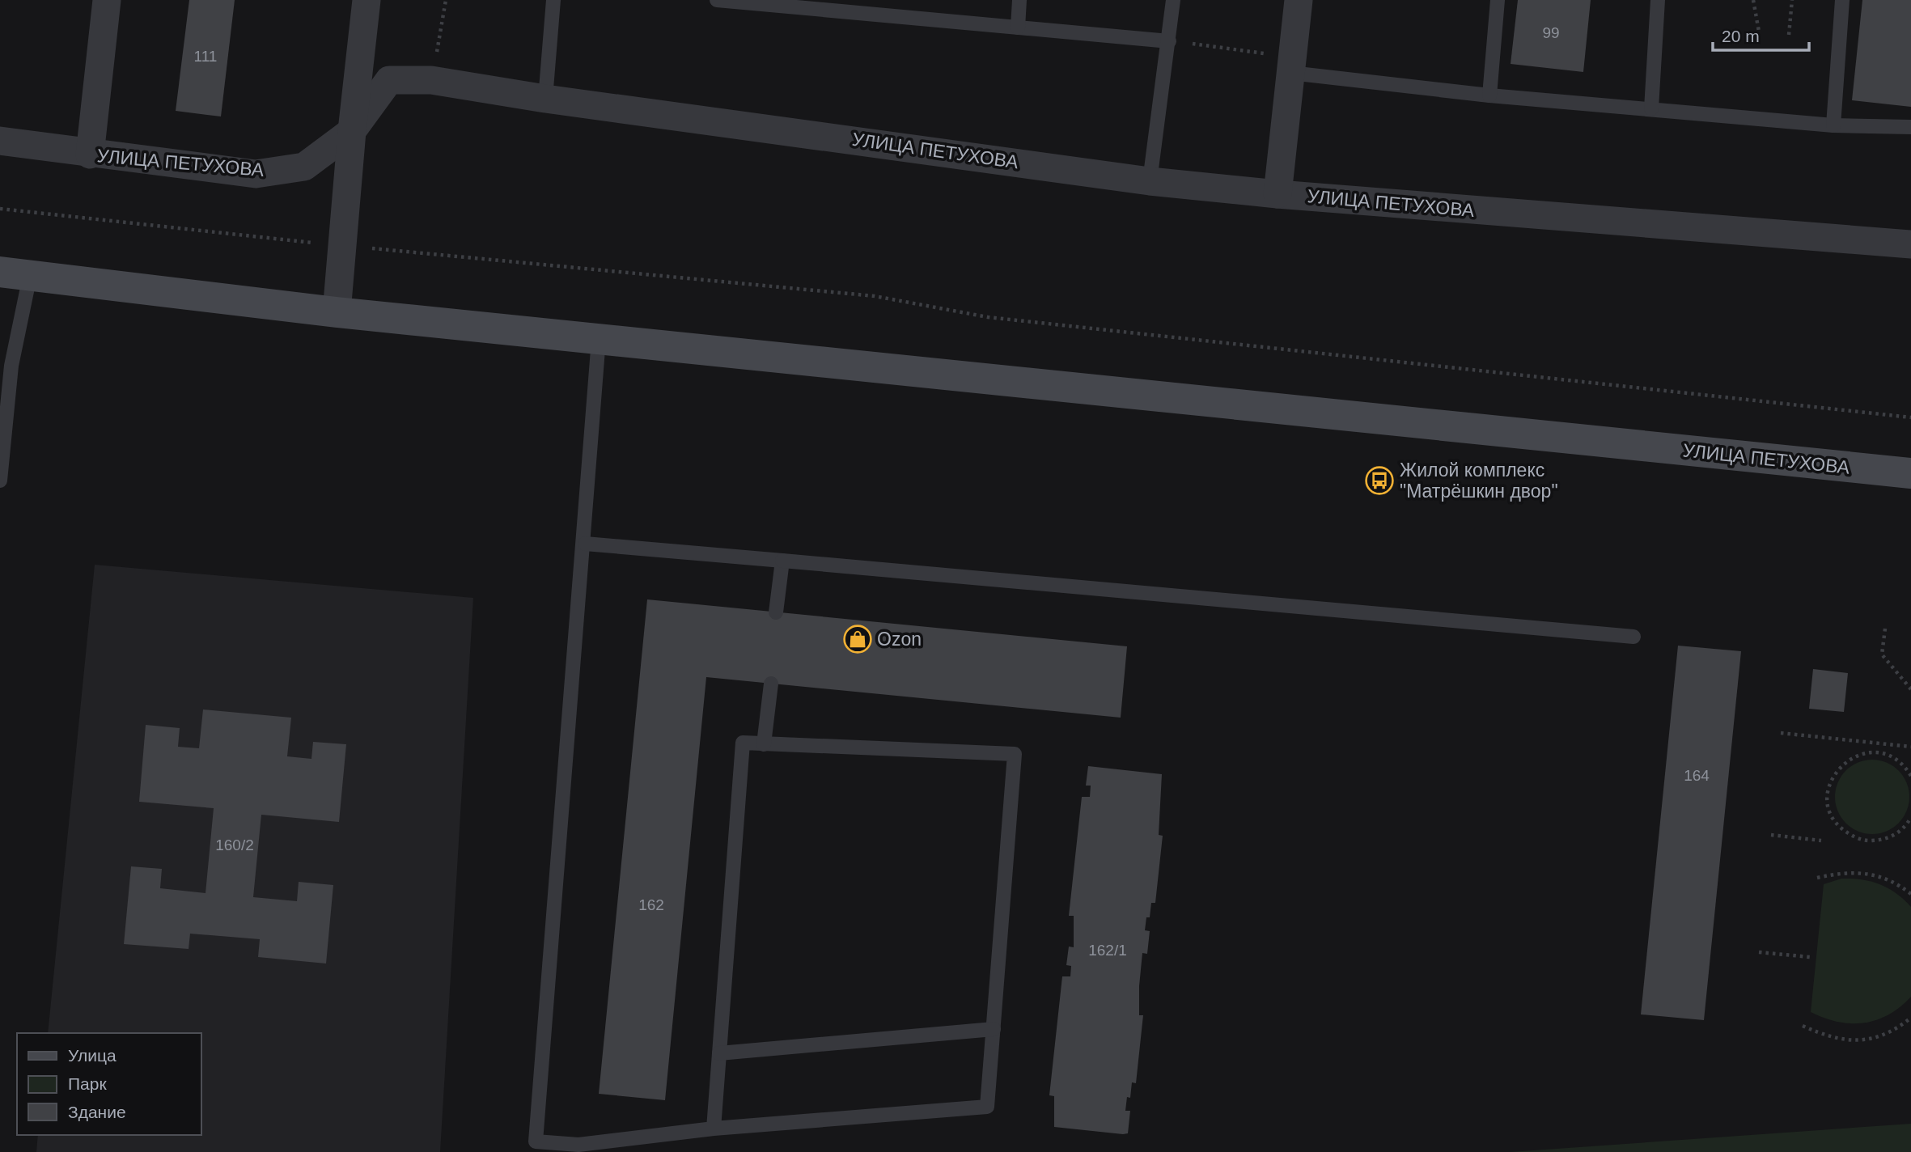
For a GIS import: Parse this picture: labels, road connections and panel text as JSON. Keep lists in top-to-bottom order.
{
  "streets": {
    "street": ["УЛИЦА ПЕТУХОВА"]
  },
  "places": {
    "bus stop": ["Жилой комплекс \"Матрёшкин двор\""],
    "shop": ["Ozon"]
  },
  "house_numbers": [
    "99",
    "111",
    "164",
    "160/2",
    "162",
    "162/1"
  ],
  "legend": ["Улица", "Парк", "Здание"],
  "scale_bar": "20 m"
}
